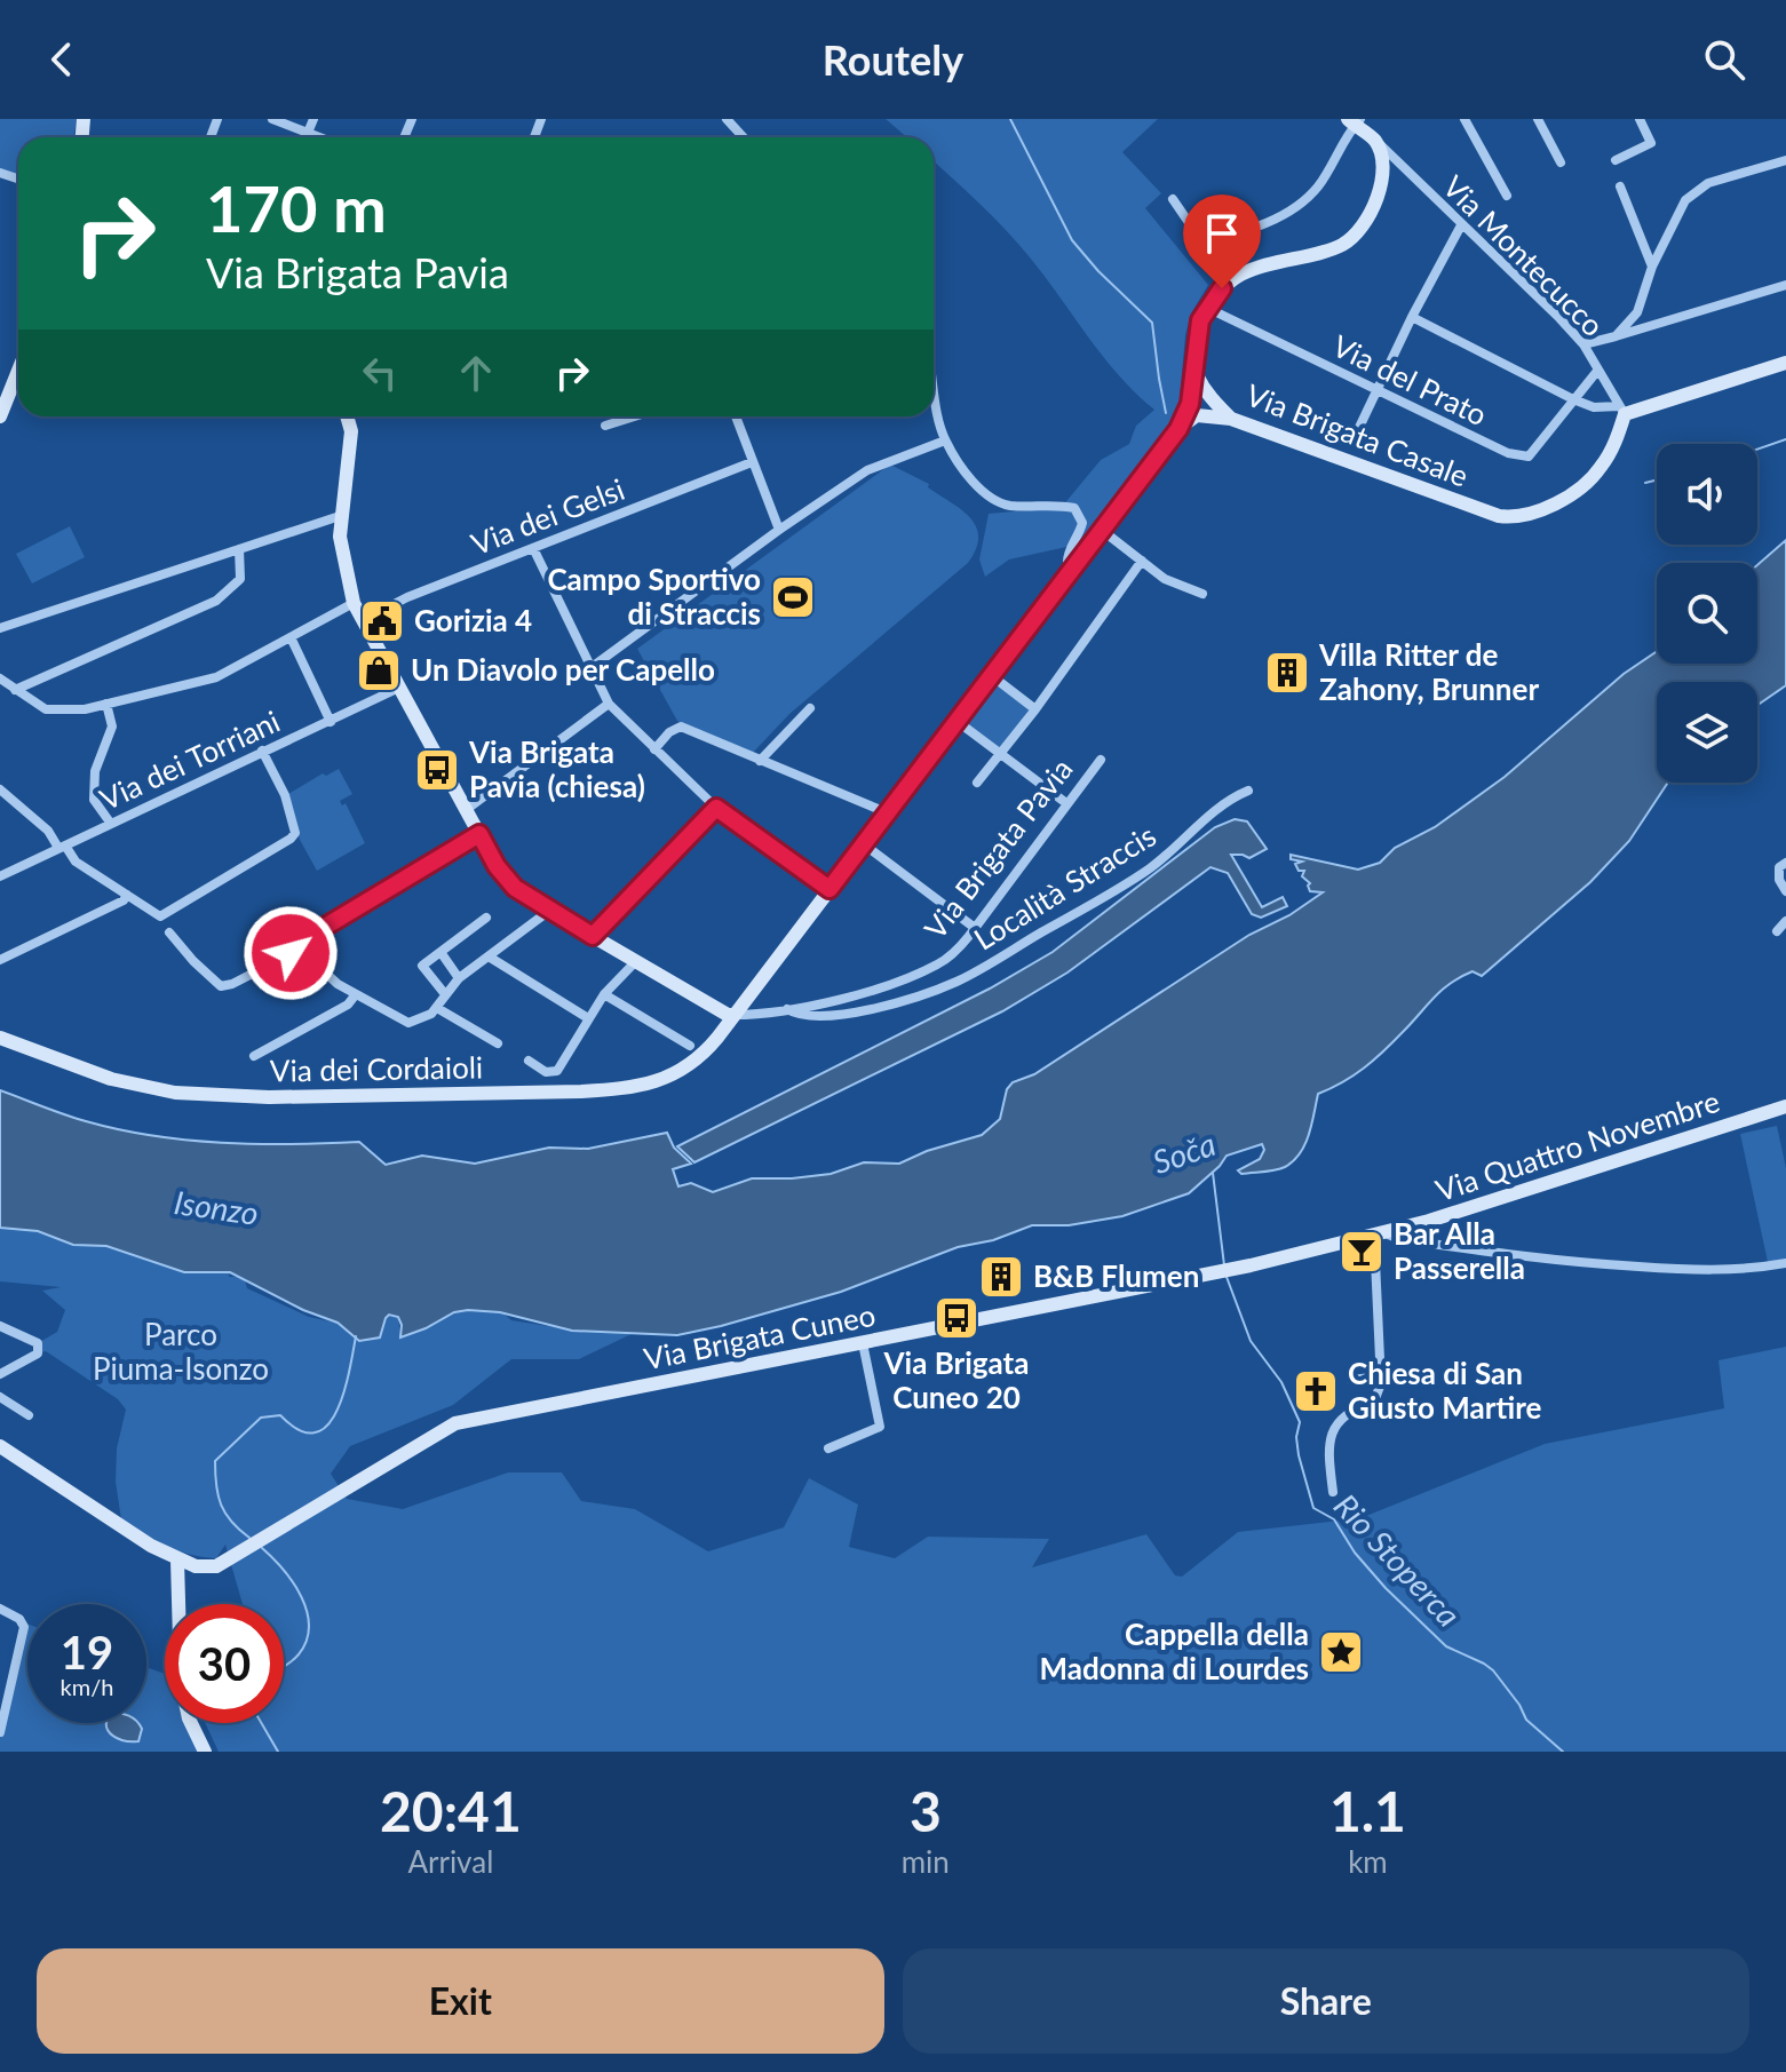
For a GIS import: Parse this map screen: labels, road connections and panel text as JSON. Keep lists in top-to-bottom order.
{
  "streets": {
    "street": [
      "Via Montecucco",
      "Via del Prato",
      "Via Brigata Casale",
      "Via dei Gelsi",
      "Via dei Torriani",
      "Via Brigata Pavia",
      "Località Straccis",
      "Via dei Cordaioli",
      "Via Quattro Novembre",
      "Via Brigata Cuneo"
    ]
  },
  "crossings": [
    ["Via Montecucco", "Via Brigata Casale"],
    ["Via Brigata Casale", "Via dei Cordaioli"],
    ["Via Brigata Pavia", "Località Straccis"],
    ["Via Brigata Pavia", "Via dei Cordaioli"],
    ["Via Quattro Novembre", "Via Brigata Cuneo"]
  ],
  "water": ["Soča", "Isonzo", "Rio Stoperca"],
  "parks": ["Parco Piuma-Isonzo"],
  "places": {
    "sports": ["Campo Sportivo di Straccis"],
    "public building": ["Gorizia 4"],
    "shop": ["Un Diavolo per Capello"],
    "building": ["Villa Ritter de Zahony, Brunner", "B&B Flumen"],
    "bus stop": ["Via Brigata Pavia (chiesa)", "Via Brigata Cuneo 20"],
    "bar": ["Bar Alla Passerella"],
    "church": ["Chiesa di San Giusto Martire"],
    "place": ["Cappella della Madonna di Lourdes"]
  },
  "page": {
    "header": "Routely",
    "turn": ["170 m", "Via Brigata Pavia"],
    "speed": "19 km/h",
    "limit": "30",
    "eta": [
      "20:41",
      "Arrival",
      "3",
      "min",
      "1.1",
      "km"
    ],
    "buttons": ["Exit", "Share"]
  }
}
